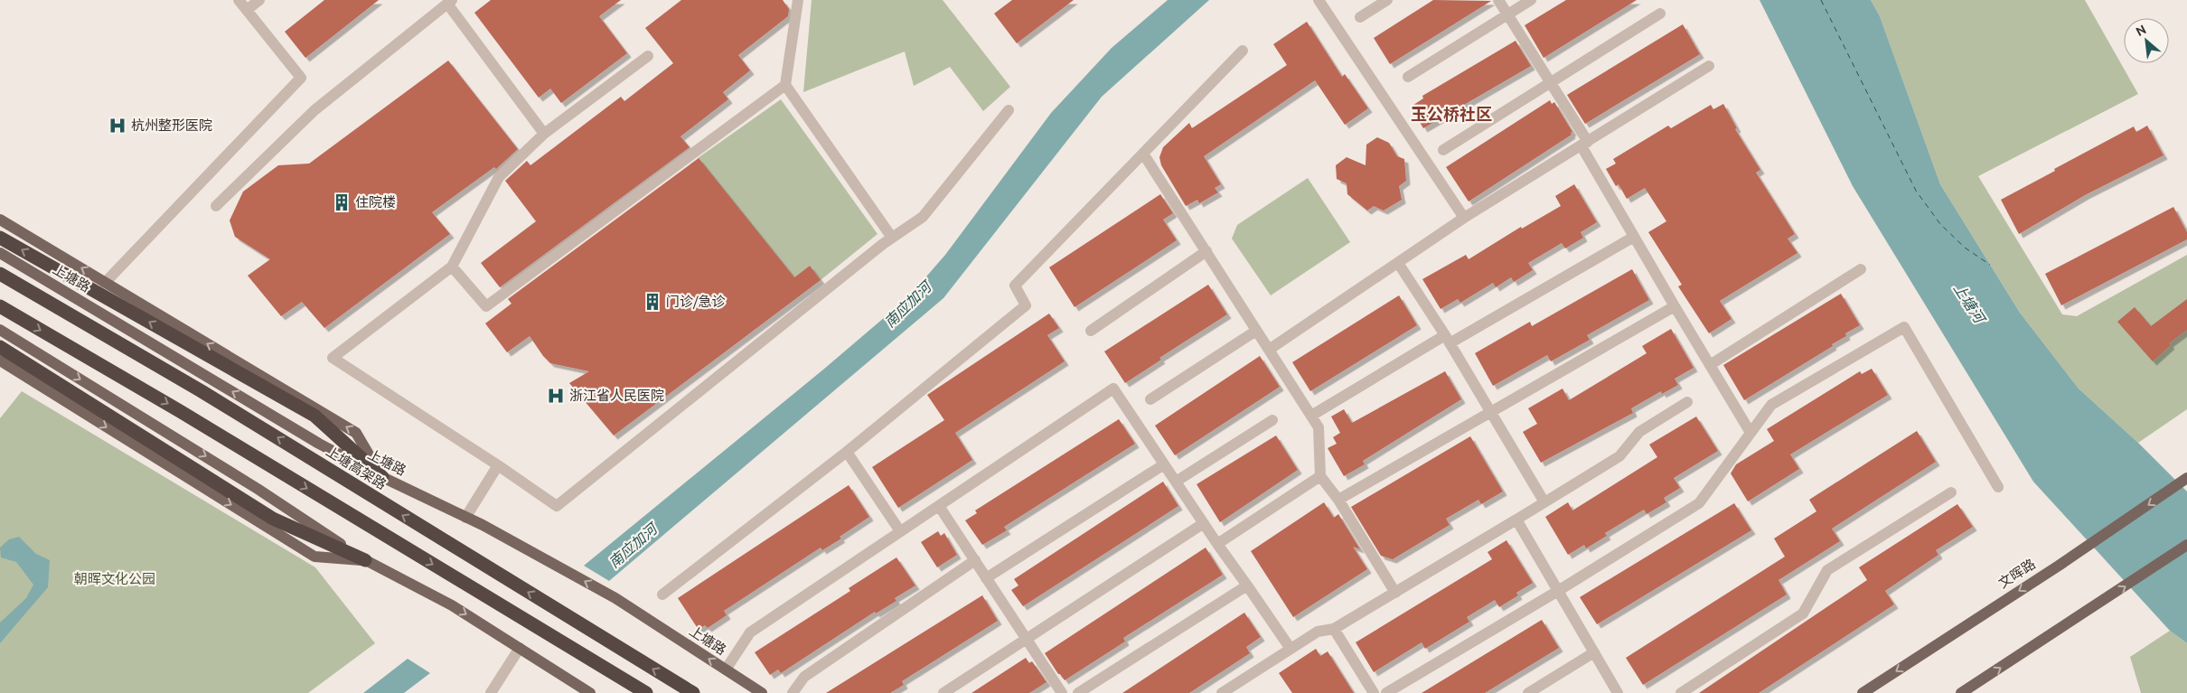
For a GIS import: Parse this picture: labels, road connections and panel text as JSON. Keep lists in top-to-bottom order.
{
  "streets": {
    "highway": ["上塘高架路"],
    "main road": ["上塘路", "文晖路"]
  },
  "districts": ["玉公桥社区"],
  "water": ["上塘河", "南应加河"],
  "parks": ["朝晖文化公园"],
  "places": {
    "hospital": ["杭州整形医院", "浙江省人民医院"],
    "building": ["住院楼", "门诊/急诊"]
  },
  "north": "top left"
}
